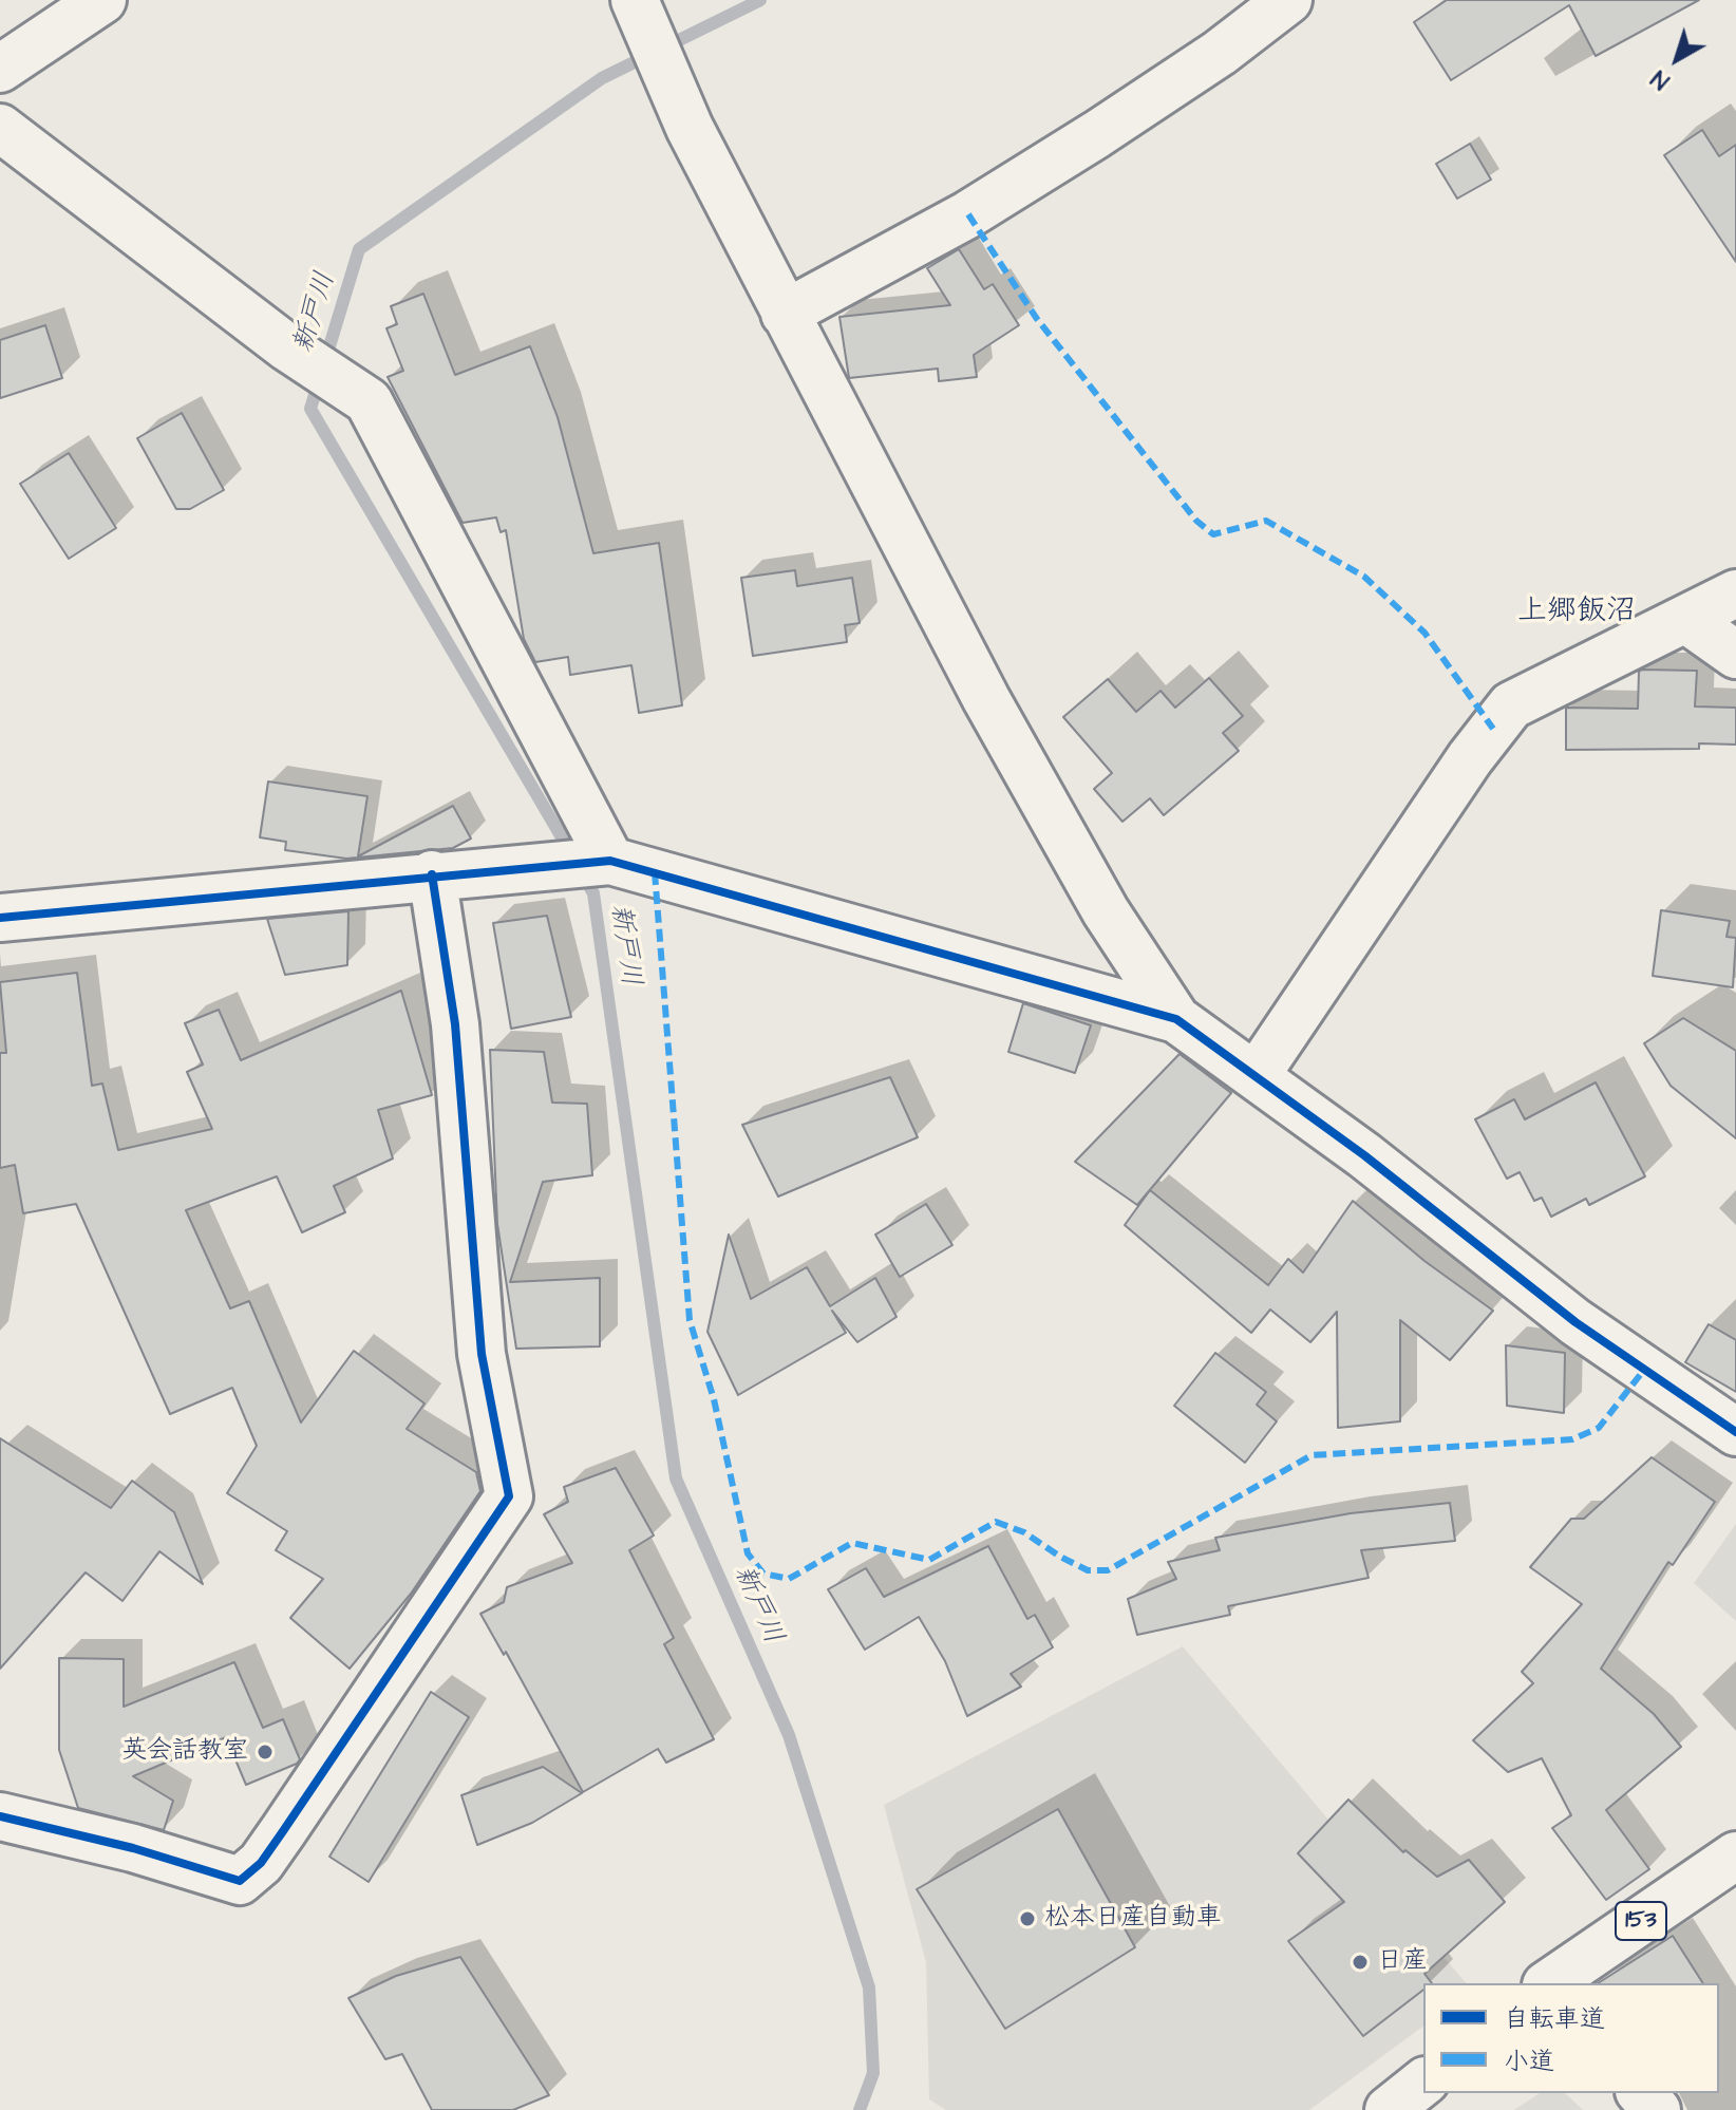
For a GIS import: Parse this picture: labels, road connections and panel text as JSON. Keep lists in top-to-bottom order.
{
  "streets": {
    "main road": ["153"]
  },
  "districts": ["上郷飯沼"],
  "water": ["新戸川"],
  "places": ["英会話教室", "松本日産自動車", "日産"],
  "legend": ["自転車道", "小道"],
  "north": "bottom left"
}
